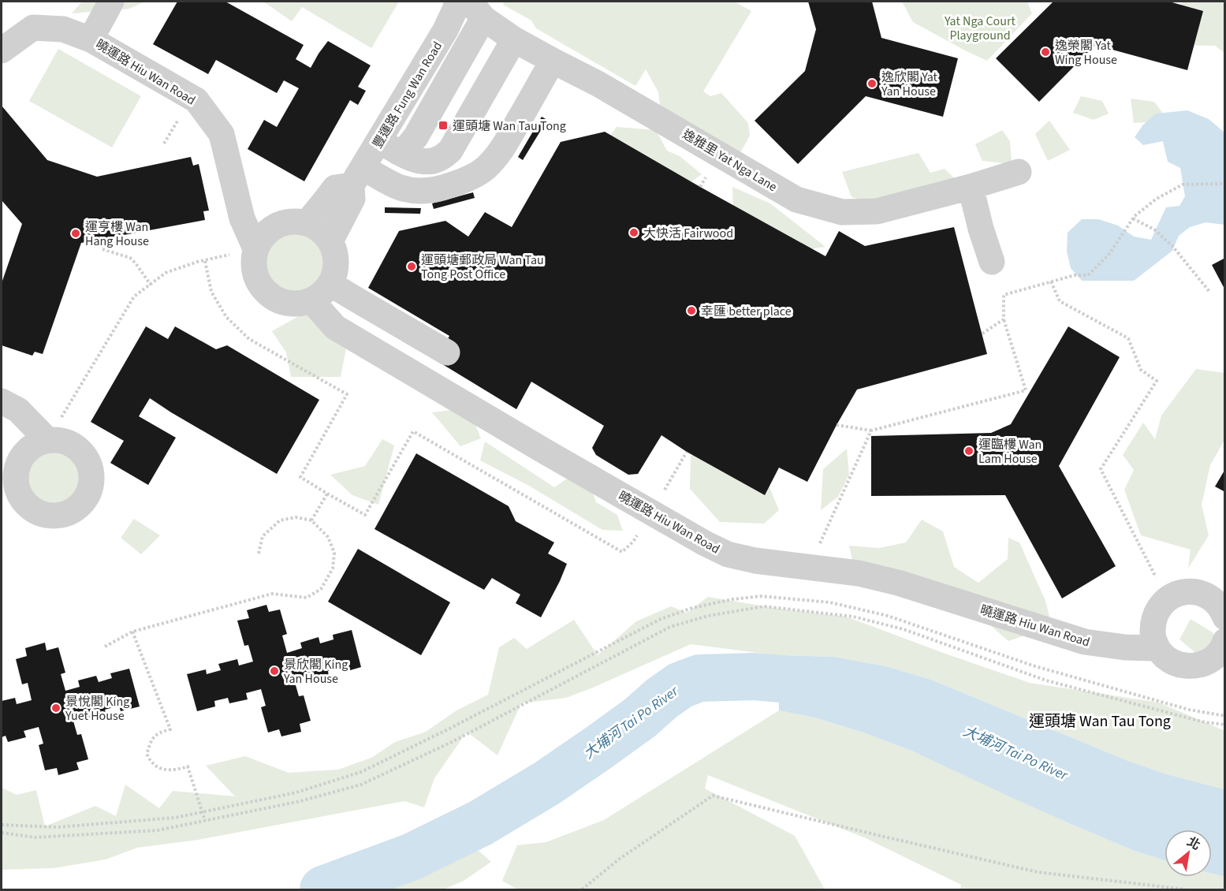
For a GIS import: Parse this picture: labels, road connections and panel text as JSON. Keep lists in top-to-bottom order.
{
  "streets": {
    "street": ["曉運路 Hiu Wan Road", "豐運路 Fung Wan Road", "逸雅里 Yat Nga Lane"]
  },
  "crossings": [
    ["曉運路 Hiu Wan Road", "豐運路 Fung Wan Road"]
  ],
  "districts": ["運頭塘 Wan Tau Tong"],
  "water": ["大埔河 Tai Po River"],
  "parks": ["Yat Nga Court Playground"],
  "places": {
    "other": [
      "逸榮閣 Yat Wing House",
      "逸欣閣 Yat Yan House",
      "大快活 Fairwood",
      "運亨樓 Wan Hang House",
      "運頭塘郵政局 Wan Tau Tong Post Office",
      "幸匯 better place",
      "運臨樓 Wan Lam House",
      "景欣閣 King Yan House",
      "景悅閣 King Yuet House"
    ],
    "transit": ["運頭塘 Wan Tau Tong"]
  },
  "north": "top right"
}
